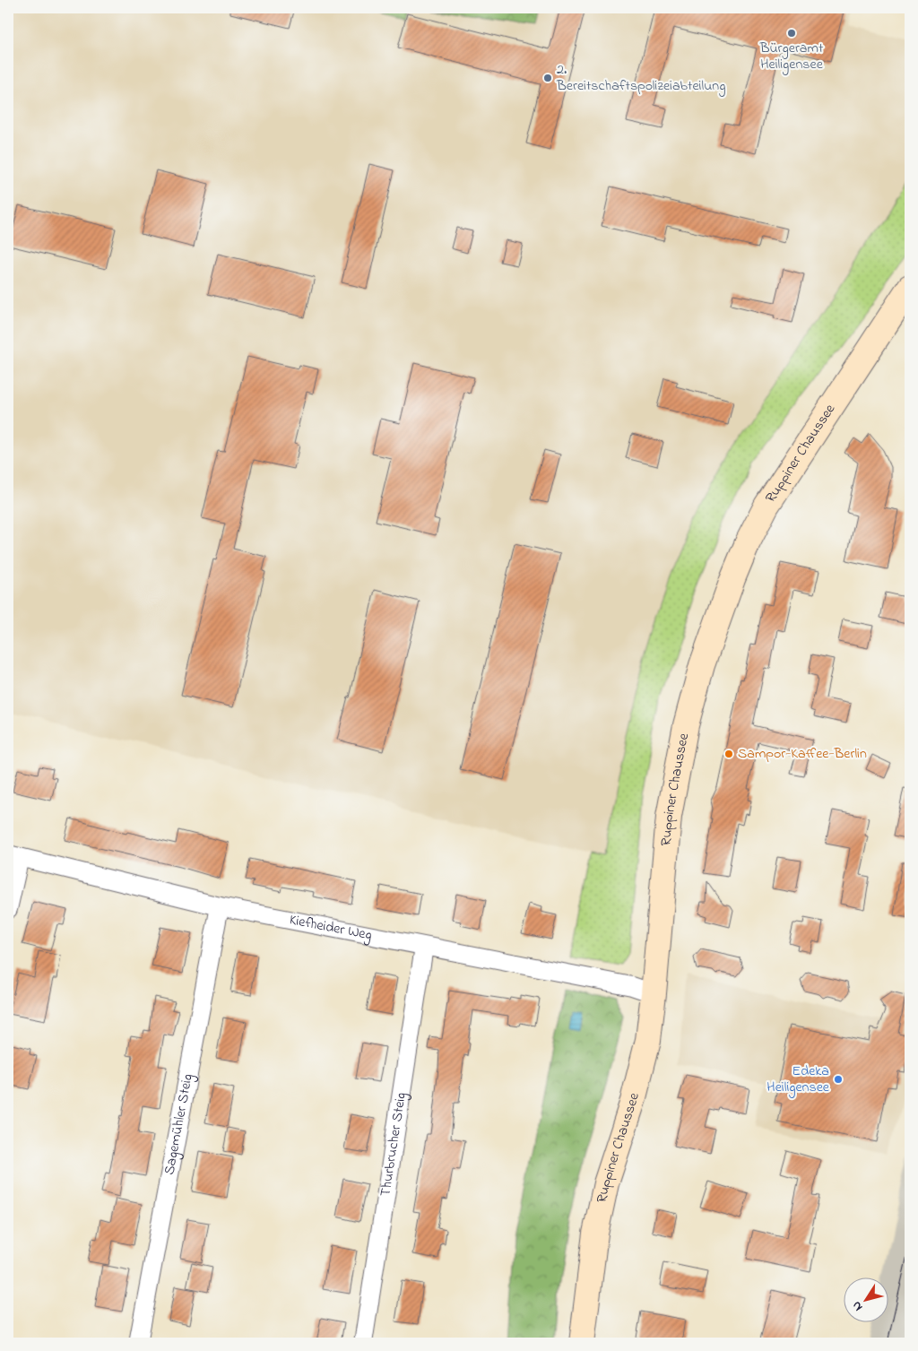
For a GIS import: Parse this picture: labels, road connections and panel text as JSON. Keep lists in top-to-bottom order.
{
  "streets": {
    "main road": ["Ruppiner Chaussee"],
    "street": ["Kiefheider Weg", "Sagemühler Steig", "Thurbrucher Steig"]
  },
  "crossings": [
    ["Ruppiner Chaussee", "Kiefheider Weg"],
    ["Kiefheider Weg", "Sagemühler Steig"],
    ["Kiefheider Weg", "Thurbrucher Steig"]
  ],
  "places": [
    "Bürgeramt Heiligensee",
    "2. Bereitschaftspolizeiabteilung",
    "Sampor-Kaffee-Berlin",
    "Edeka Heiligensee"
  ],
  "north": "bottom left"
}
